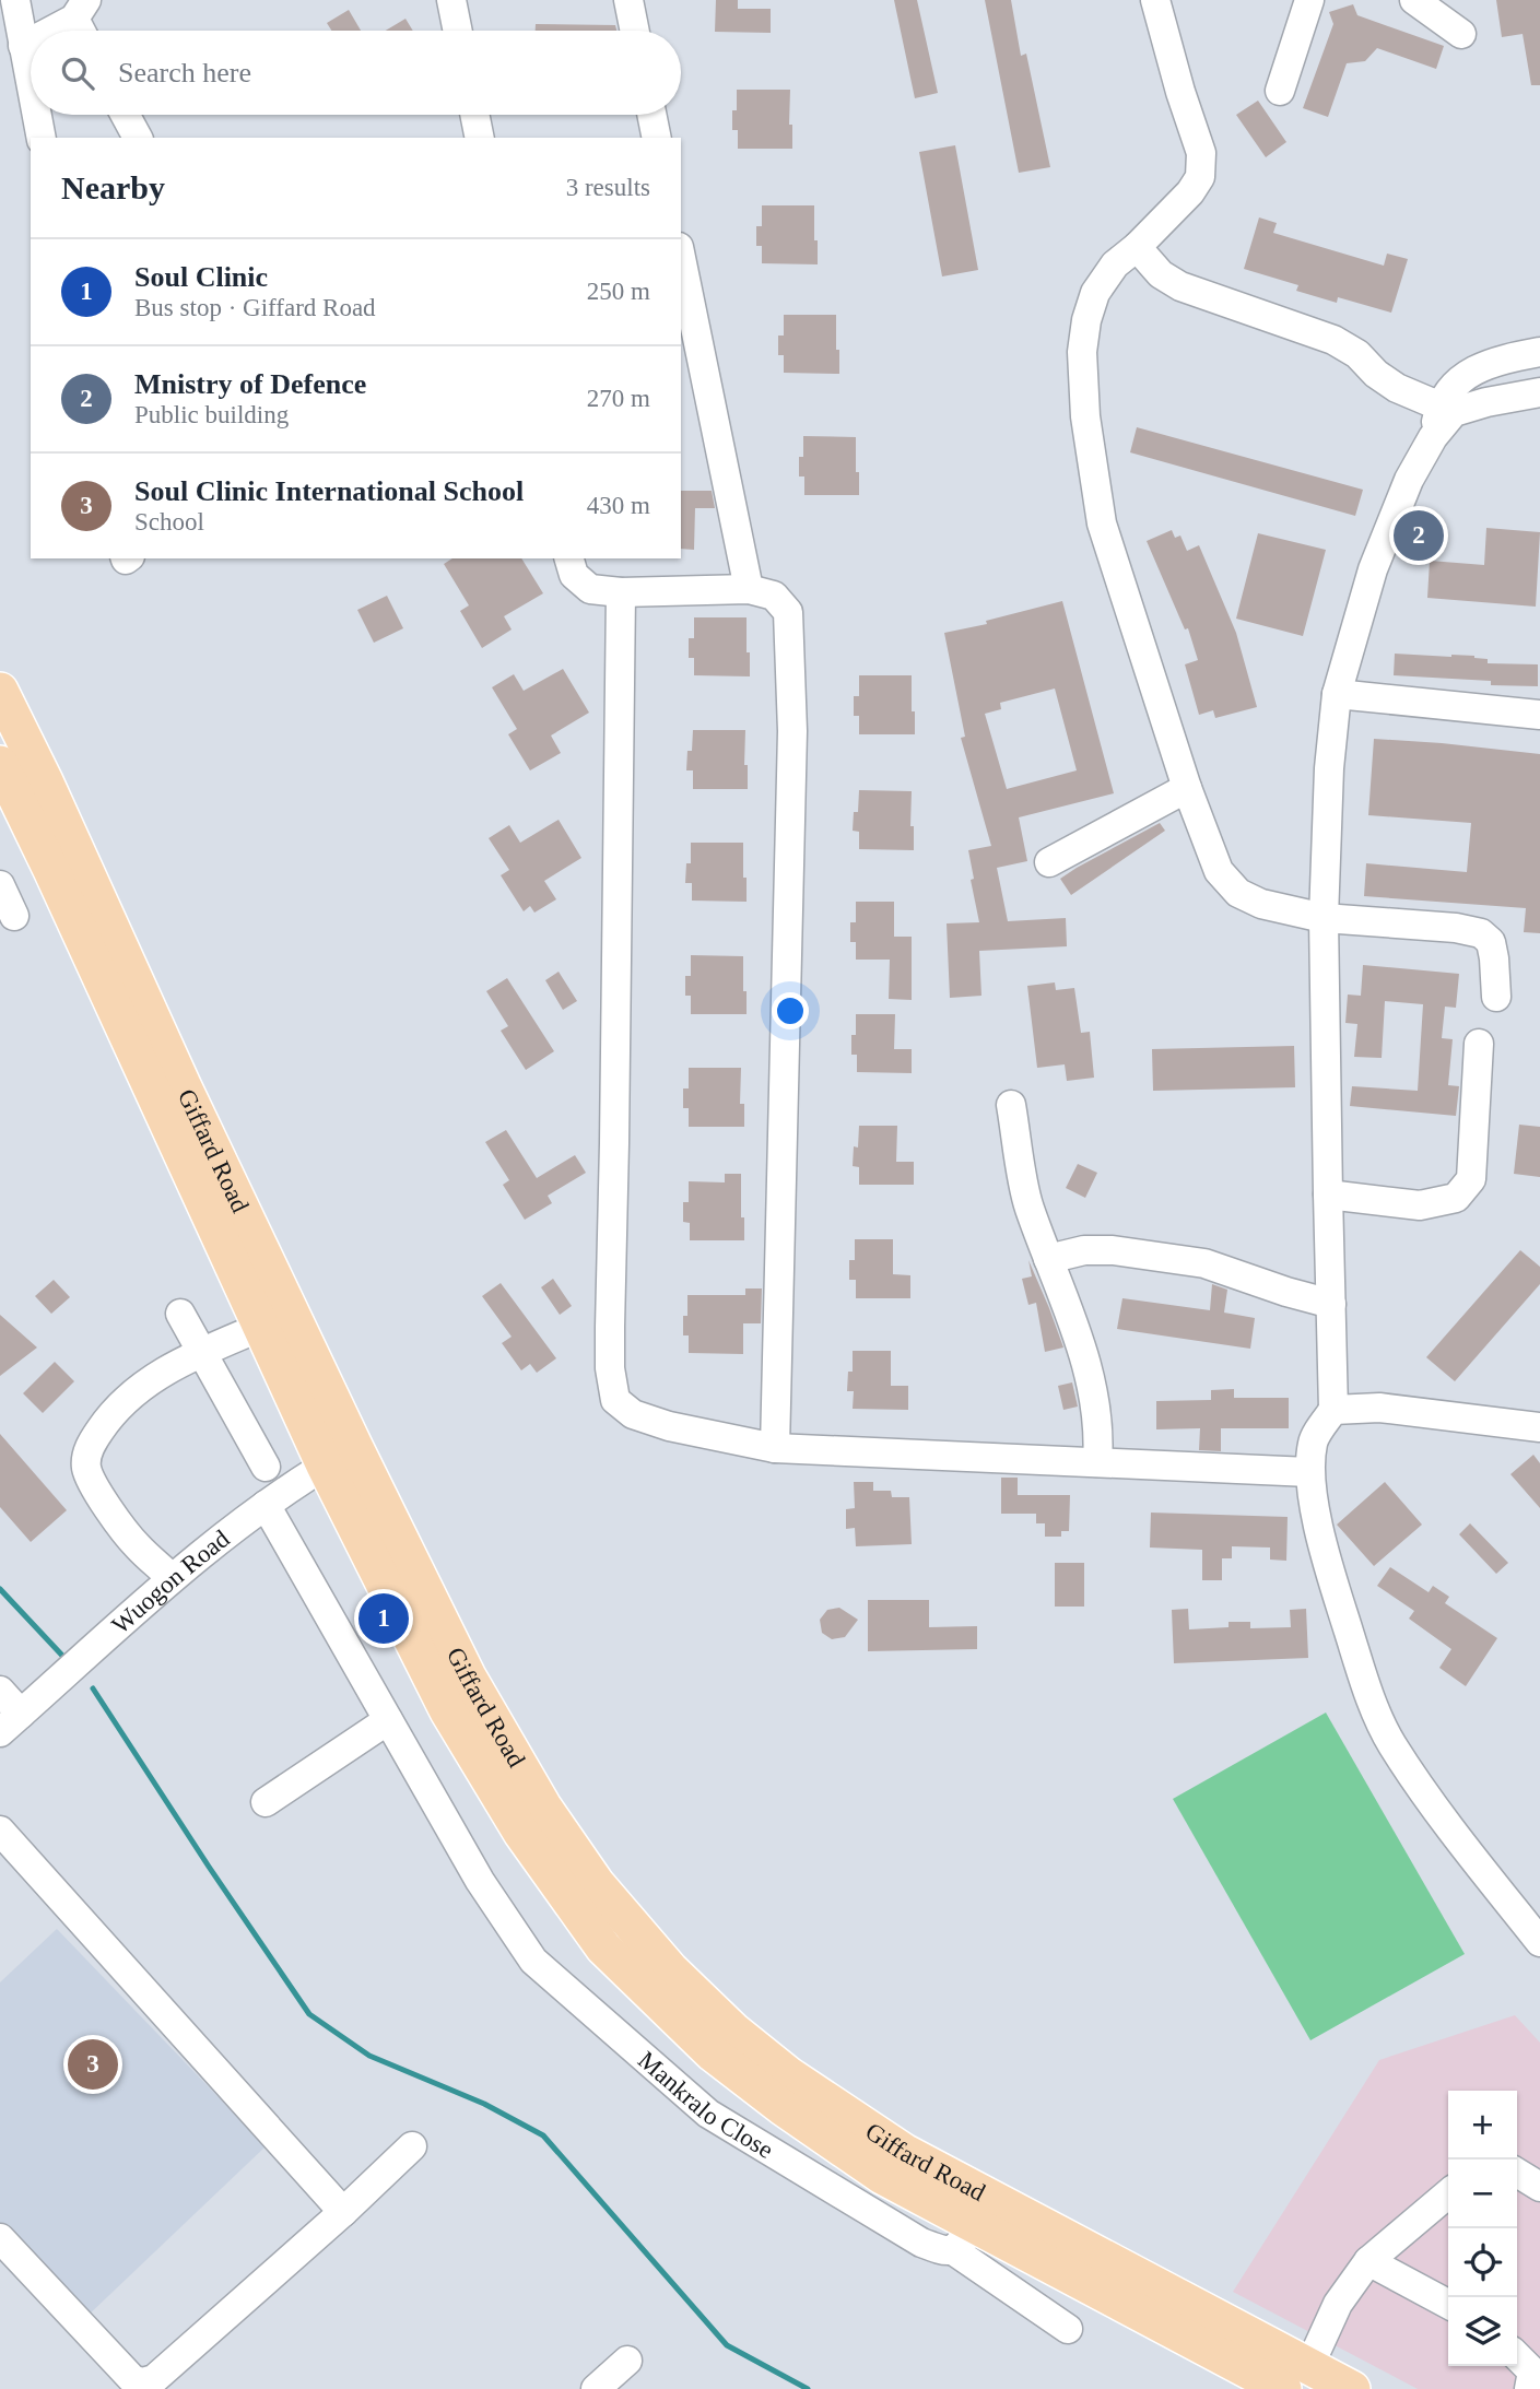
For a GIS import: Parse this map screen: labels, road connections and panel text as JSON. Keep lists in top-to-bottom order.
{
  "streets": {
    "main road": ["Giffard Road"],
    "street": ["Wuogon Road", "Mankralo Close"]
  },
  "crossings": [
    ["Giffard Road", "Wuogon Road"],
    ["Giffard Road", "Mankralo Close"],
    ["Wuogon Road", "Mankralo Close"]
  ],
  "page": {
    "search": "Search here",
    "heading": ["Nearby", "3 results"],
    "list": [
      {
        "mark": "1",
        "name": "Soul Clinic",
        "note": "Bus stop · Giffard Road",
        "value": "250 m"
      },
      {
        "mark": "2",
        "name": "Mnistry of Defence",
        "note": "Public building",
        "value": "270 m"
      },
      {
        "mark": "3",
        "name": "Soul Clinic International School",
        "note": "School",
        "value": "430 m"
      }
    ],
    "pins": ["2", "1", "3"],
    "map_buttons": ["+", "−"]
  }
}
